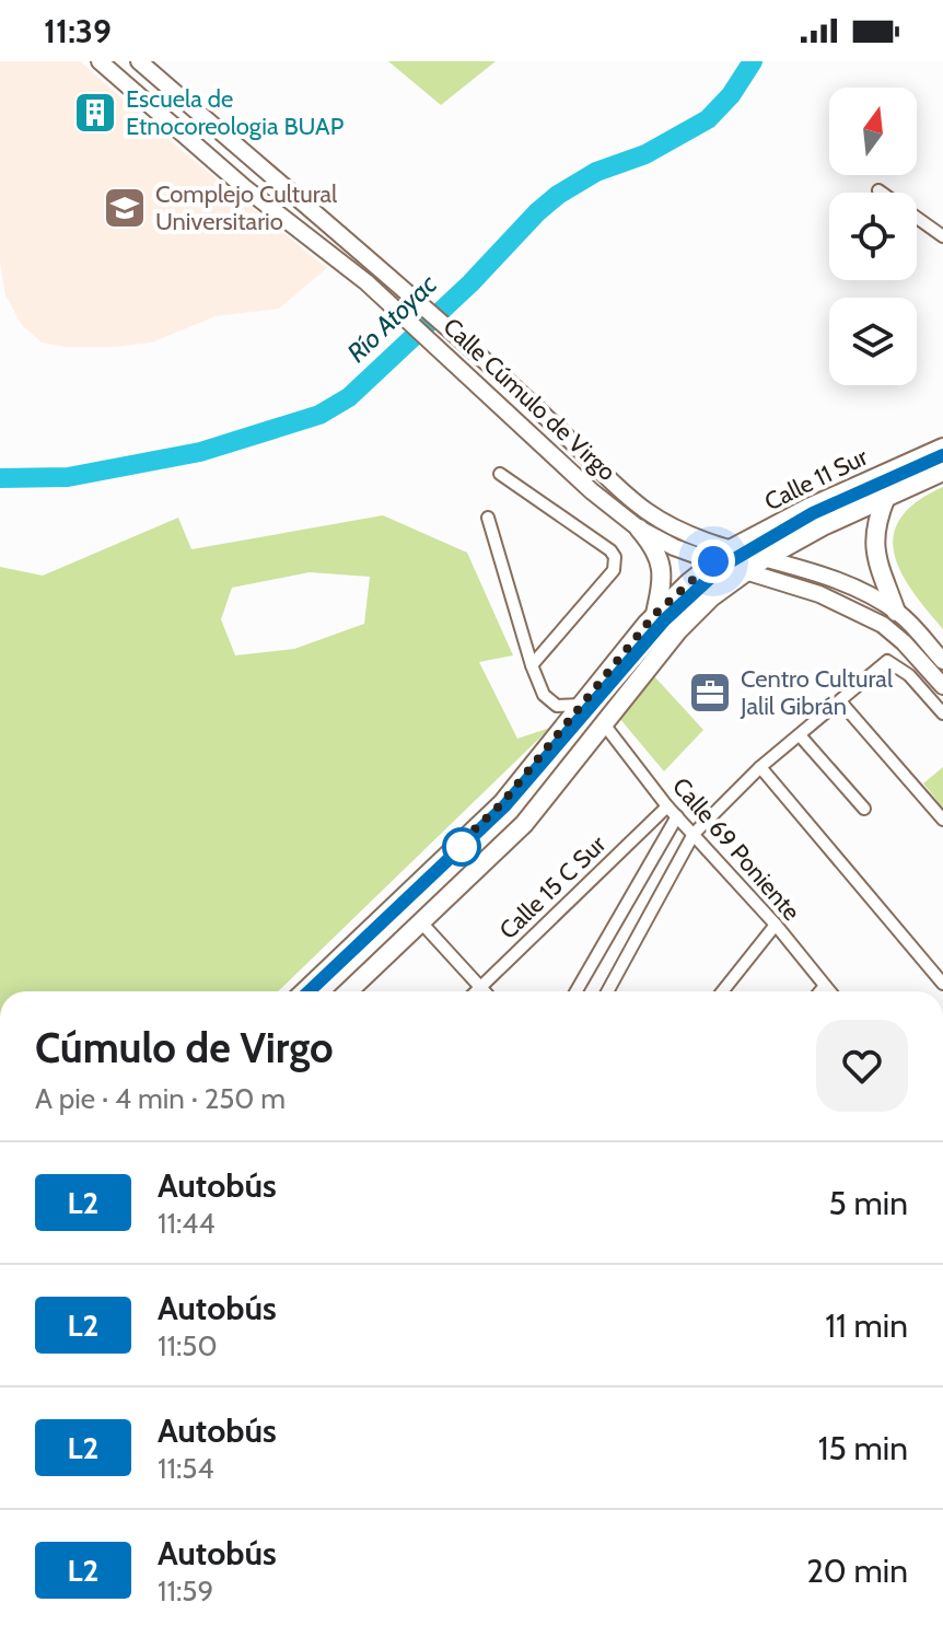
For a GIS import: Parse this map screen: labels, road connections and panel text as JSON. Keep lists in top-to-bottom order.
{
  "streets": {
    "main road": ["Calle Cúmulo de Virgo", "Calle 11 Sur"],
    "street": ["Calle 69 Poniente", "Calle 15 C Sur"]
  },
  "crossings": [
    ["Calle Cúmulo de Virgo", "Calle 11 Sur"],
    ["Calle 11 Sur", "Calle 69 Poniente"],
    ["Calle 69 Poniente", "Calle 15 C Sur"]
  ],
  "water": ["Río Atoyac"],
  "places": {
    "building": ["Escuela de Etnocoreologia BUAP"],
    "school or university": ["Complejo Cultural Universitario"],
    "office": ["Centro Cultural Jalil Gibrán"]
  },
  "lines": ["bus line L2"],
  "north": "top",
  "page": {
    "status": "11:39",
    "heading": ["Cúmulo de Virgo", "A pie · 4 min · 250 m"],
    "list": [
      {
        "mark": "L2",
        "name": "Autobús",
        "note": "11:44",
        "value": "5 min"
      },
      {
        "mark": "L2",
        "name": "Autobús",
        "note": "11:50",
        "value": "11 min"
      },
      {
        "mark": "L2",
        "name": "Autobús",
        "note": "11:54",
        "value": "15 min"
      },
      {
        "mark": "L2",
        "name": "Autobús",
        "note": "11:59",
        "value": "20 min"
      }
    ]
  }
}
